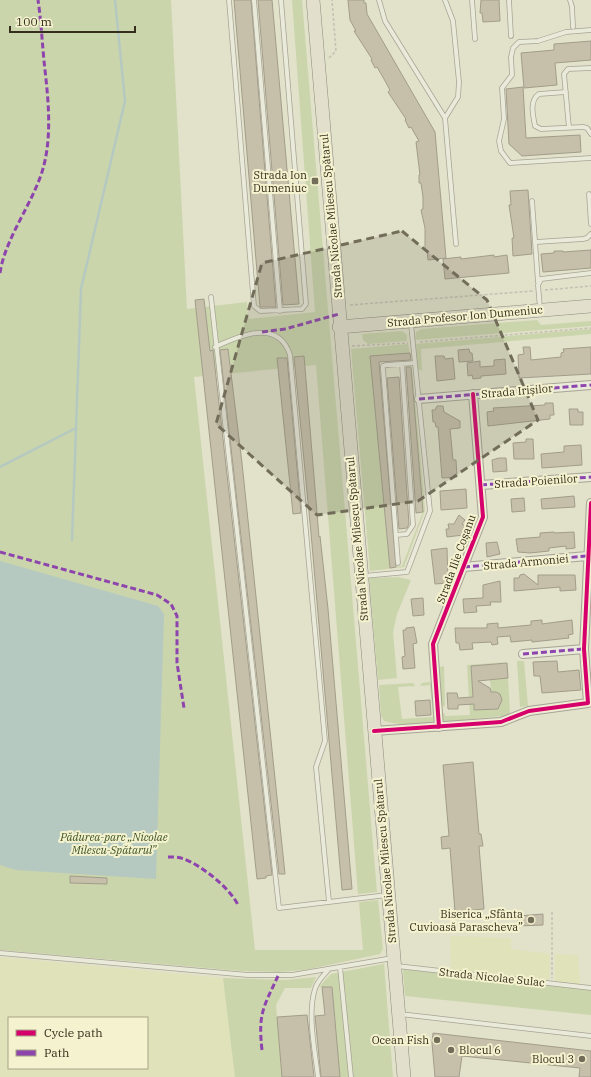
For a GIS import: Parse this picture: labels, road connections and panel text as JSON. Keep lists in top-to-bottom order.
{
  "streets": {
    "main road": ["Strada Nicolae Milescu Spătarul", "Strada Profesor Ion Dumeniuc"],
    "street": [
      "Strada Irișilor",
      "Strada Poienilor",
      "Strada Ilie Coșanu",
      "Strada Armoniei"
    ],
    "lane": ["Strada Nicolae Sulac"]
  },
  "crossings": [
    ["Strada Nicolae Milescu Spătarul", "Strada Profesor Ion Dumeniuc"],
    ["Strada Nicolae Milescu Spătarul", "Strada Nicolae Sulac"],
    ["Strada Irișilor", "Strada Ilie Coșanu"],
    ["Strada Poienilor", "Strada Ilie Coșanu"],
    ["Strada Ilie Coșanu", "Strada Armoniei"]
  ],
  "parks": ["Pădurea-parc „Nicolae Milescu-Spătarul”"],
  "places": {
    "transit": ["Strada Ion Dumeniuc"],
    "other": [
      "Biserica „Sfânta Cuvioasă Parascheva”",
      "Ocean Fish",
      "Blocul 6",
      "Blocul 3"
    ]
  },
  "legend": ["Cycle path", "Path"],
  "scale_bar": "100 m"
}
